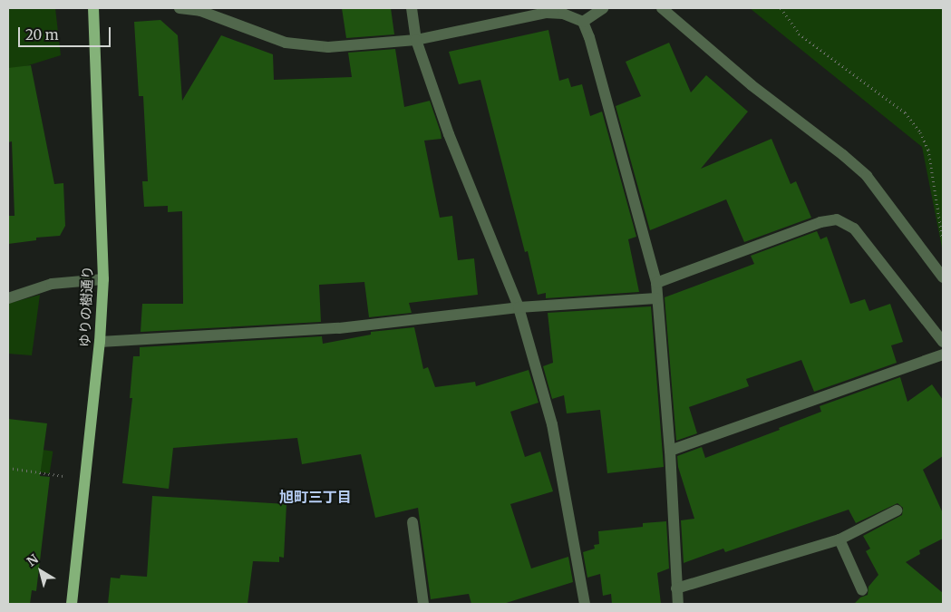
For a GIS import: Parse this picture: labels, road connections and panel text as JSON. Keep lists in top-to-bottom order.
{
  "streets": {
    "main road": ["ゆりの樹通り"]
  },
  "districts": ["旭町三丁目"],
  "scale_bar": "20 m",
  "north": "top left"
}
